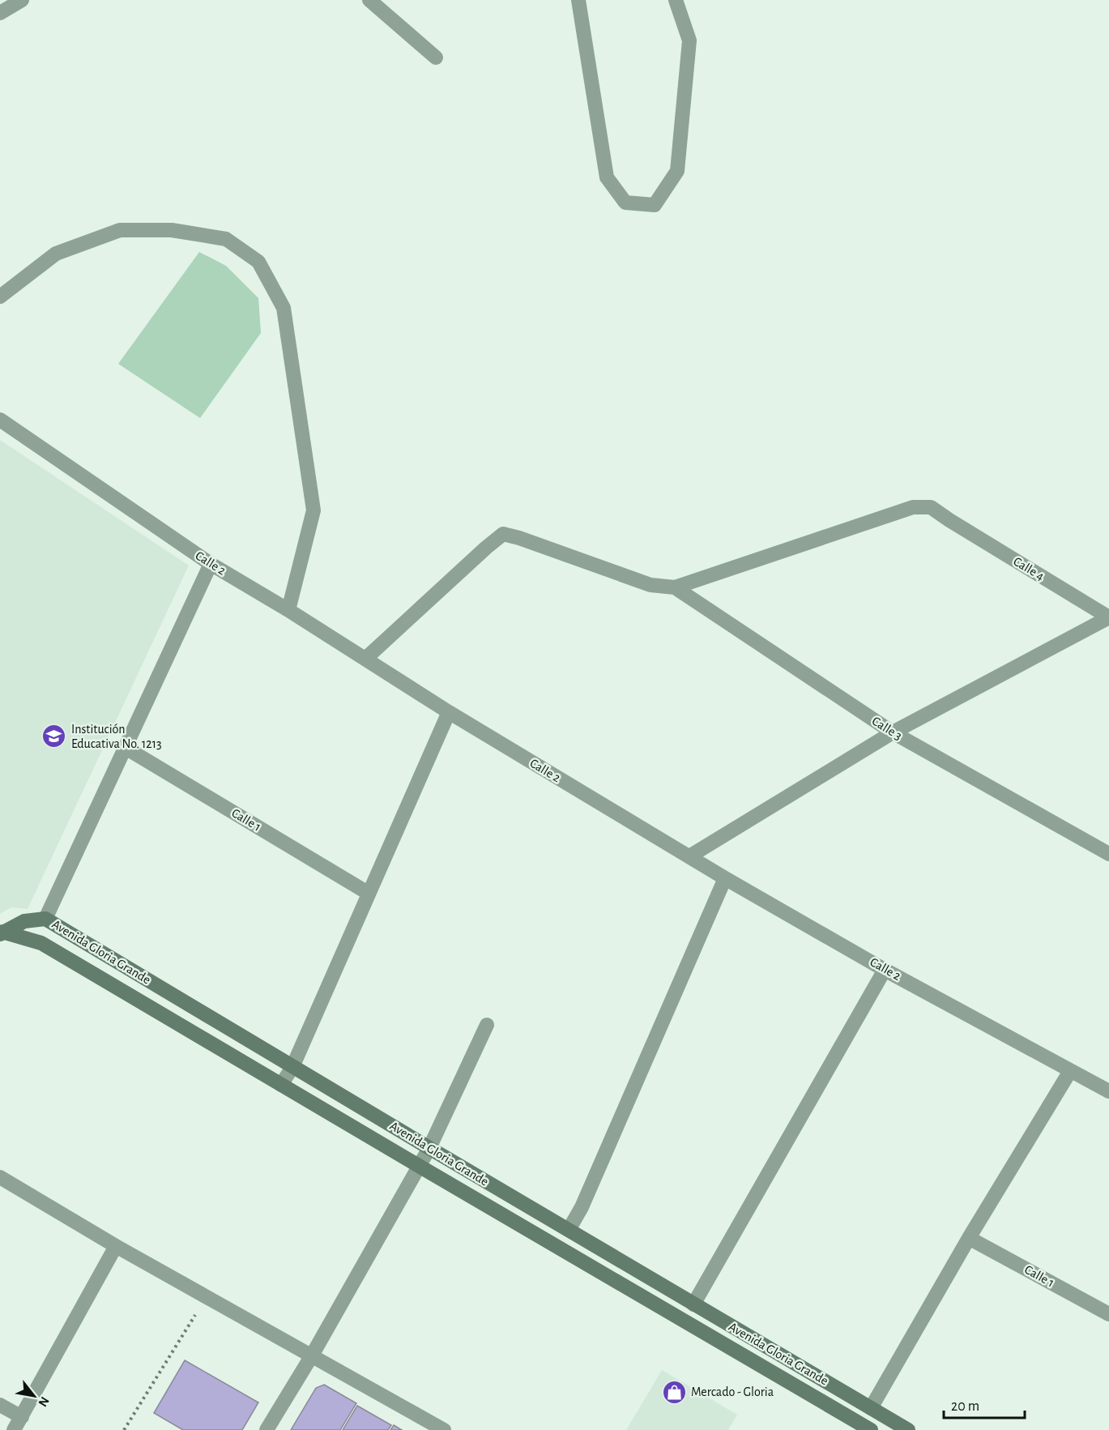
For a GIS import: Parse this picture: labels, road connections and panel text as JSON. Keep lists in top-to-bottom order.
{
  "streets": {
    "street": [
      "Calle 2",
      "Calle 4",
      "Calle 3",
      "Calle 1",
      "Avenida Gloria Grande"
    ]
  },
  "crossings": [
    ["Calle 4", "Calle 3"]
  ],
  "places": {
    "school or university": ["Institución Educativa No. 1213"],
    "shop": ["Mercado - Gloria"]
  },
  "scale_bar": "20 m",
  "north": "bottom right"
}
